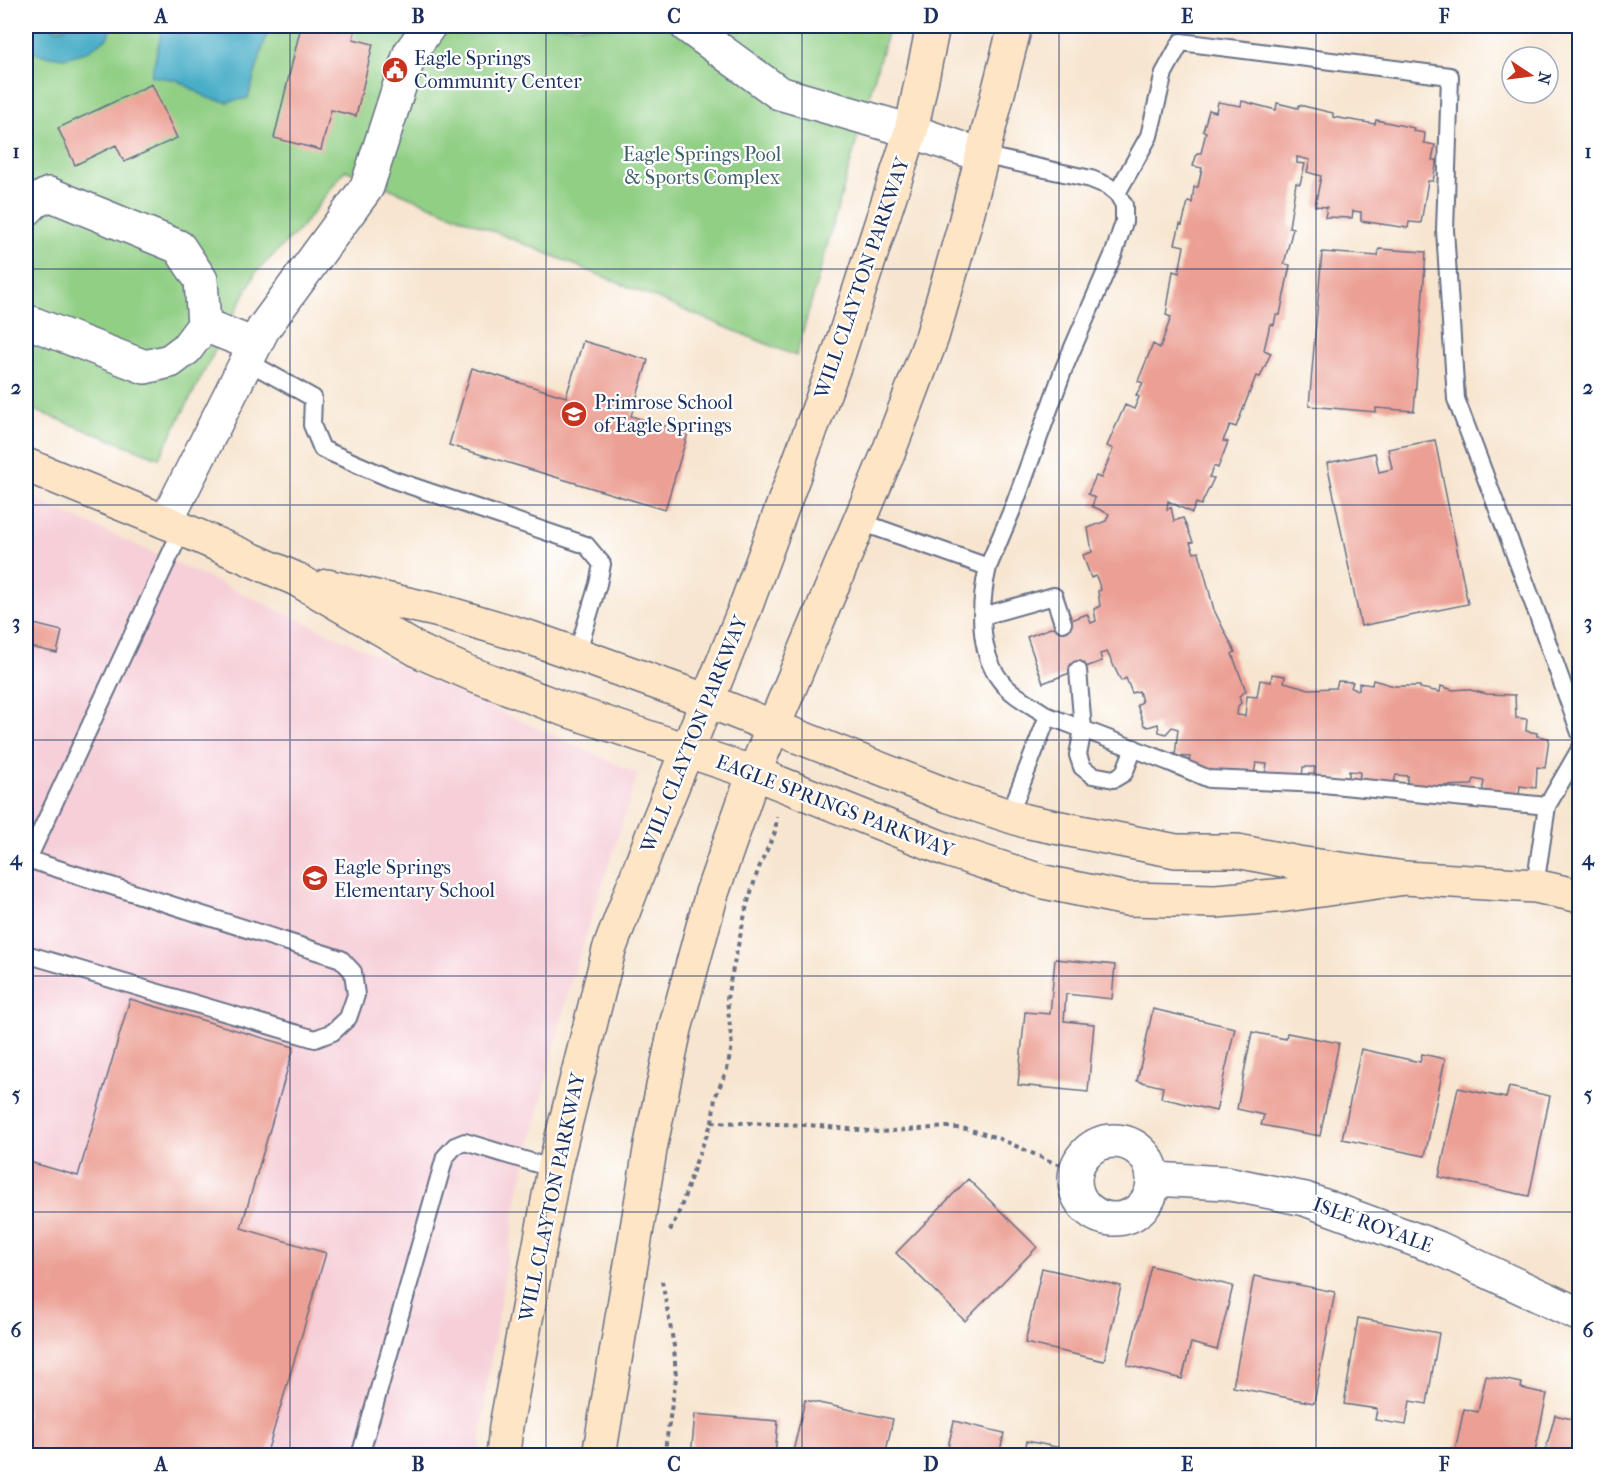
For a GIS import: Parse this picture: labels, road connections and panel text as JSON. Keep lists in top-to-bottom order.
{
  "streets": {
    "main road": ["WILL CLAYTON PARKWAY", "EAGLE SPRINGS PARKWAY"],
    "street": ["ISLE ROYALE"]
  },
  "crossings": [
    ["WILL CLAYTON PARKWAY", "EAGLE SPRINGS PARKWAY"]
  ],
  "parks": ["Eagle Springs Pool & Sports Complex"],
  "places": {
    "public building": ["Eagle Springs Community Center"],
    "school or university": ["Primrose School of Eagle Springs", "Eagle Springs Elementary School"]
  },
  "north": "right",
  "grid": {
    "columns": [
      "A",
      "B",
      "C",
      "D",
      "E",
      "F"
    ],
    "rows": [
      "1",
      "2",
      "3",
      "4",
      "5",
      "6"
    ]
  }
}
